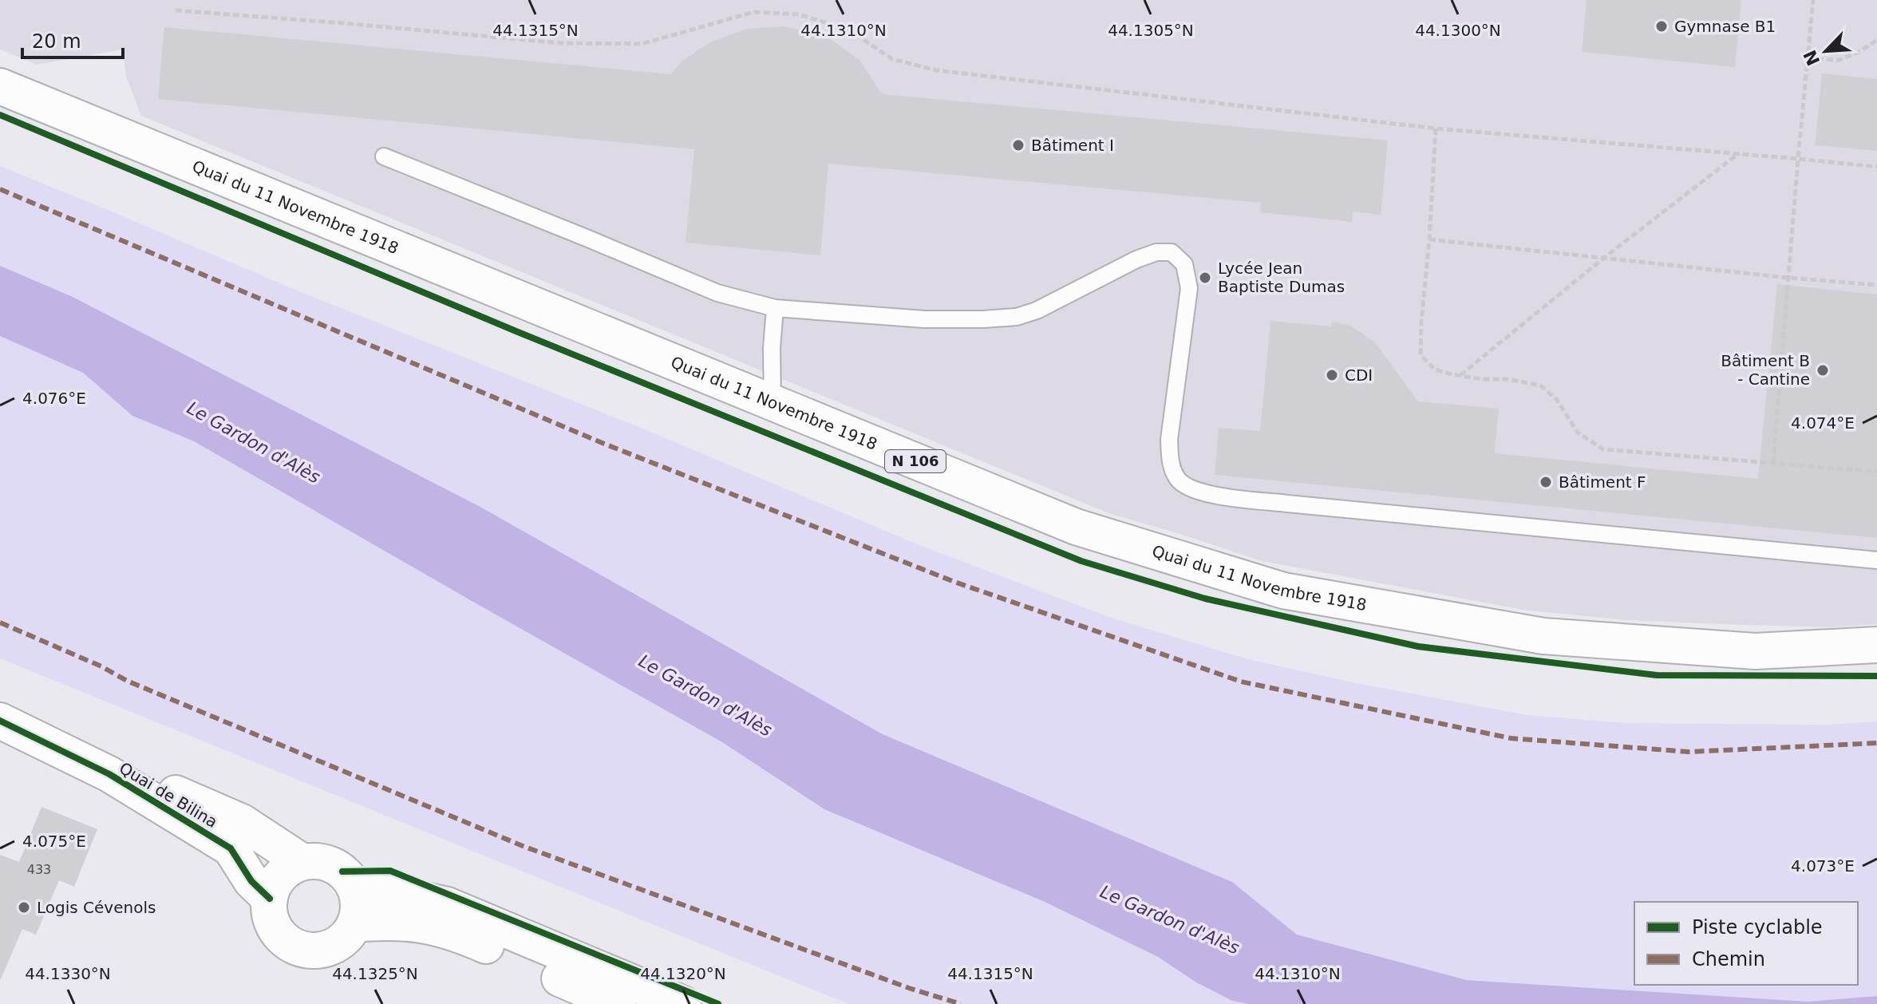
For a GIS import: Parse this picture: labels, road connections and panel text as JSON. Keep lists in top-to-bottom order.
{
  "streets": {
    "main road": ["Quai du 11 Novembre 1918", "N 106", "Quai de Bilina"]
  },
  "water": ["Le Gardon d'Alès"],
  "places": [
    "Gymnase B1",
    "Bâtiment I",
    "Lycée Jean Baptiste Dumas",
    "Bâtiment B - Cantine",
    "CDI",
    "Bâtiment F",
    "Logis Cévenols"
  ],
  "house_numbers": ["433"],
  "legend": ["Piste cyclable", "Chemin"],
  "scale_bar": "20 m",
  "north": "bottom left",
  "coordinates": [
    "44.1315°N",
    "44.1310°N",
    "44.1305°N",
    "44.1300°N",
    "4.076°E",
    "4.074°E",
    "4.075°E",
    "4.073°E",
    "44.1330°N",
    "44.1325°N",
    "44.1320°N"
  ]
}
